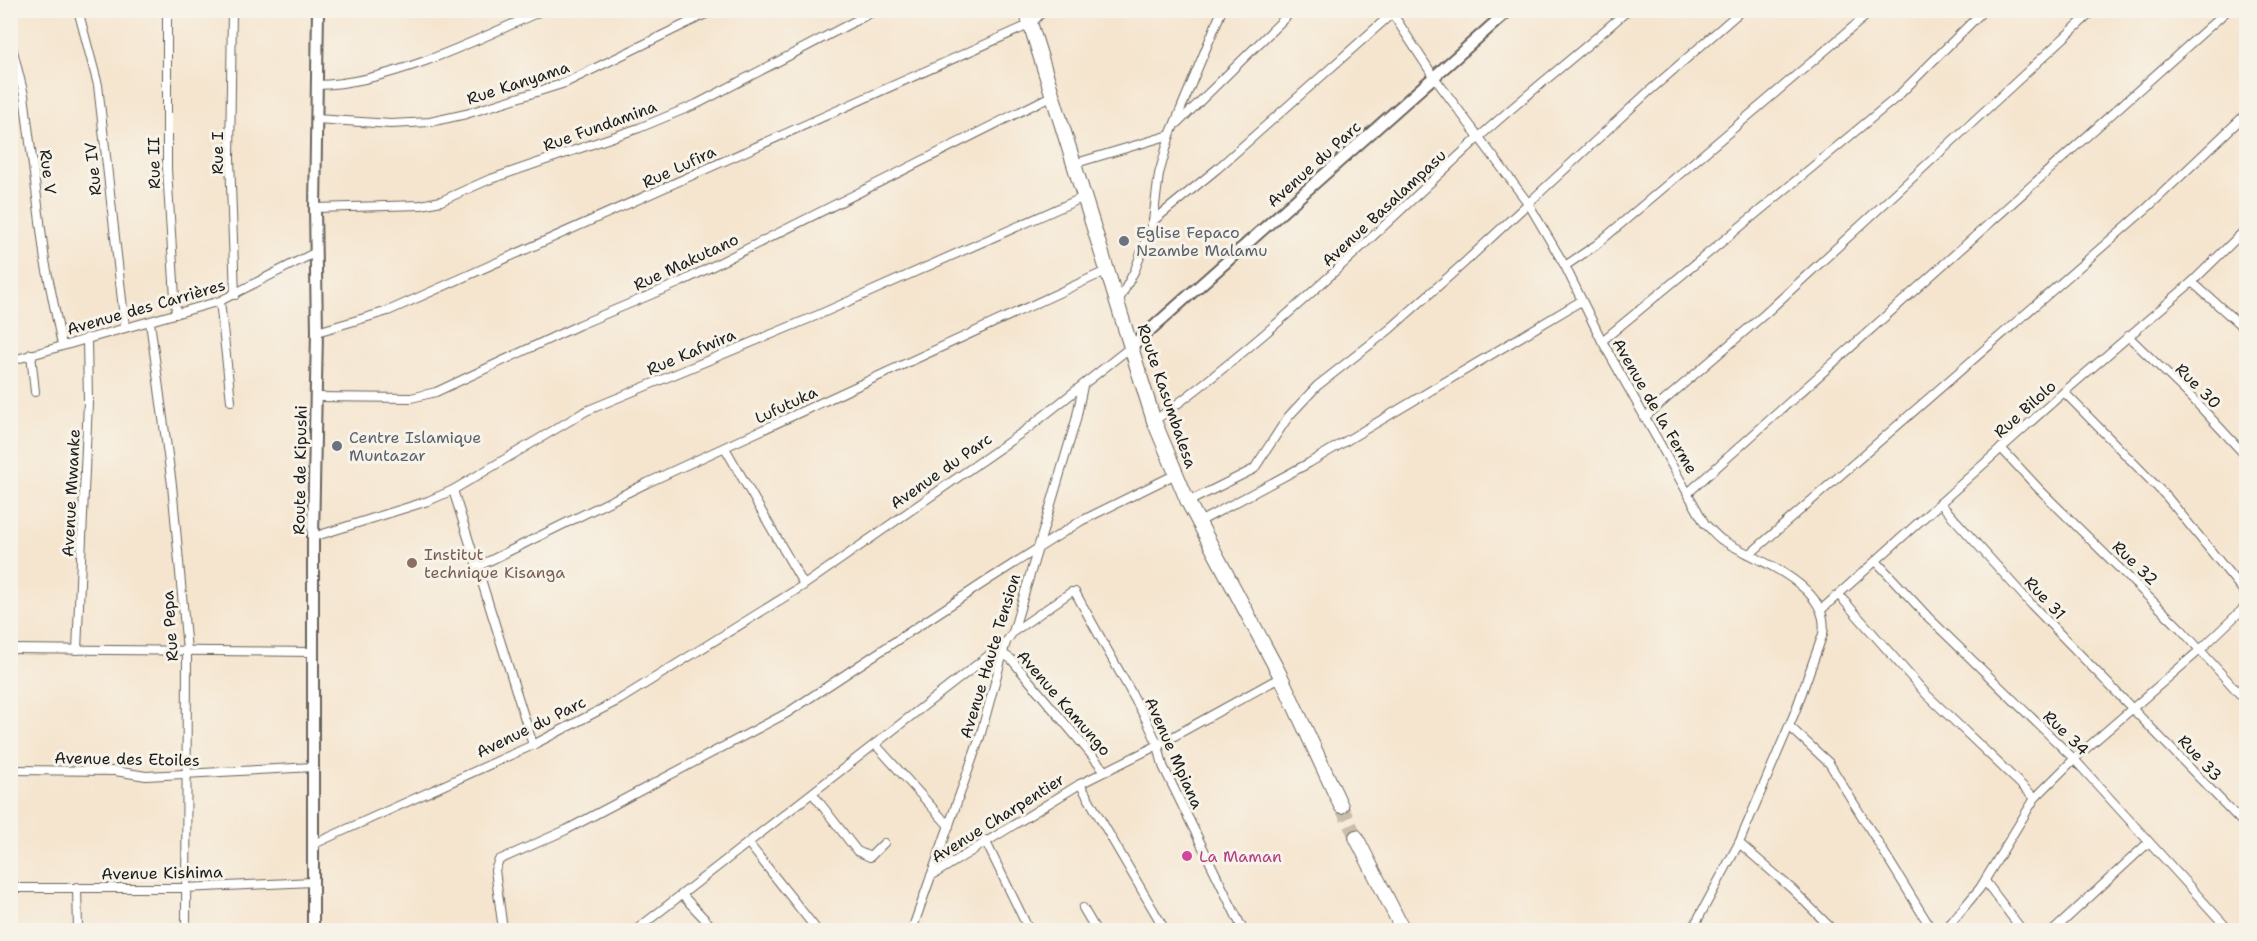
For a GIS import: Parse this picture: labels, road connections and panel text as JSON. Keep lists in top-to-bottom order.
{
  "streets": {
    "highway": ["Route Kasumbalesa"],
    "main road": ["Avenue du Parc", "Route de Kipushi"],
    "street": [
      "Rue Kanyama",
      "Rue Fundamina",
      "Rue I",
      "Rue II",
      "Rue Lufira",
      "Rue IV",
      "Rue V",
      "Avenue Basalampasu",
      "Rue Makutano",
      "Avenue des Carrières",
      "Rue Kafwira",
      "Rue 30",
      "Lufutuka",
      "Avenue de la Ferme",
      "Rue Bilolo",
      "Avenue Mwanke",
      "Rue 32",
      "Rue 31",
      "Rue Pepa",
      "Avenue Haute Tension",
      "Avenue Kamungo",
      "Rue 34",
      "Avenue Mpiana",
      "Rue 33",
      "Avenue des Etoiles",
      "Avenue Charpentier",
      "Avenue Kishima"
    ]
  },
  "crossings": [
    ["Rue Kanyama", "Route de Kipushi"],
    ["Rue Fundamina", "Route de Kipushi"],
    ["Rue I", "Avenue des Carrières"],
    ["Rue II", "Avenue des Carrières"],
    ["Avenue du Parc", "Route Kasumbalesa"],
    ["Avenue du Parc", "Avenue de la Ferme"],
    ["Avenue du Parc", "Route de Kipushi"],
    ["Avenue du Parc", "Avenue Haute Tension"],
    ["Rue Lufira", "Route Kasumbalesa"],
    ["Rue Lufira", "Route de Kipushi"],
    ["Rue IV", "Avenue des Carrières"],
    ["Rue V", "Avenue des Carrières"],
    ["Avenue Basalampasu", "Route Kasumbalesa"],
    ["Avenue Basalampasu", "Avenue de la Ferme"],
    ["Rue Makutano", "Route Kasumbalesa"],
    ["Rue Makutano", "Route de Kipushi"],
    ["Avenue des Carrières", "Route de Kipushi"],
    ["Avenue des Carrières", "Avenue Mwanke"],
    ["Avenue des Carrières", "Rue Pepa"],
    ["Rue Kafwira", "Route Kasumbalesa"],
    ["Rue Kafwira", "Route de Kipushi"],
    ["Rue 30", "Rue Bilolo"],
    ["Route Kasumbalesa", "Lufutuka"],
    ["Route Kasumbalesa", "Avenue Charpentier"],
    ["Avenue de la Ferme", "Rue Bilolo"],
    ["Rue Bilolo", "Rue 32"],
    ["Rue Bilolo", "Rue 31"],
    ["Rue Bilolo", "Rue 34"],
    ["Route de Kipushi", "Avenue des Etoiles"],
    ["Route de Kipushi", "Avenue Kishima"],
    ["Rue 31", "Rue 33"],
    ["Rue Pepa", "Avenue des Etoiles"],
    ["Rue Pepa", "Avenue Kishima"],
    ["Avenue Haute Tension", "Avenue Kamungo"],
    ["Avenue Haute Tension", "Avenue Mpiana"],
    ["Avenue Haute Tension", "Avenue Charpentier"],
    ["Avenue Kamungo", "Avenue Charpentier"],
    ["Avenue Mpiana", "Avenue Charpentier"]
  ],
  "places": [
    "Eglise Fepaco Nzambe Malamu",
    "Centre Islamique Muntazar",
    "Institut technique Kisanga",
    "La Maman"
  ]
}
